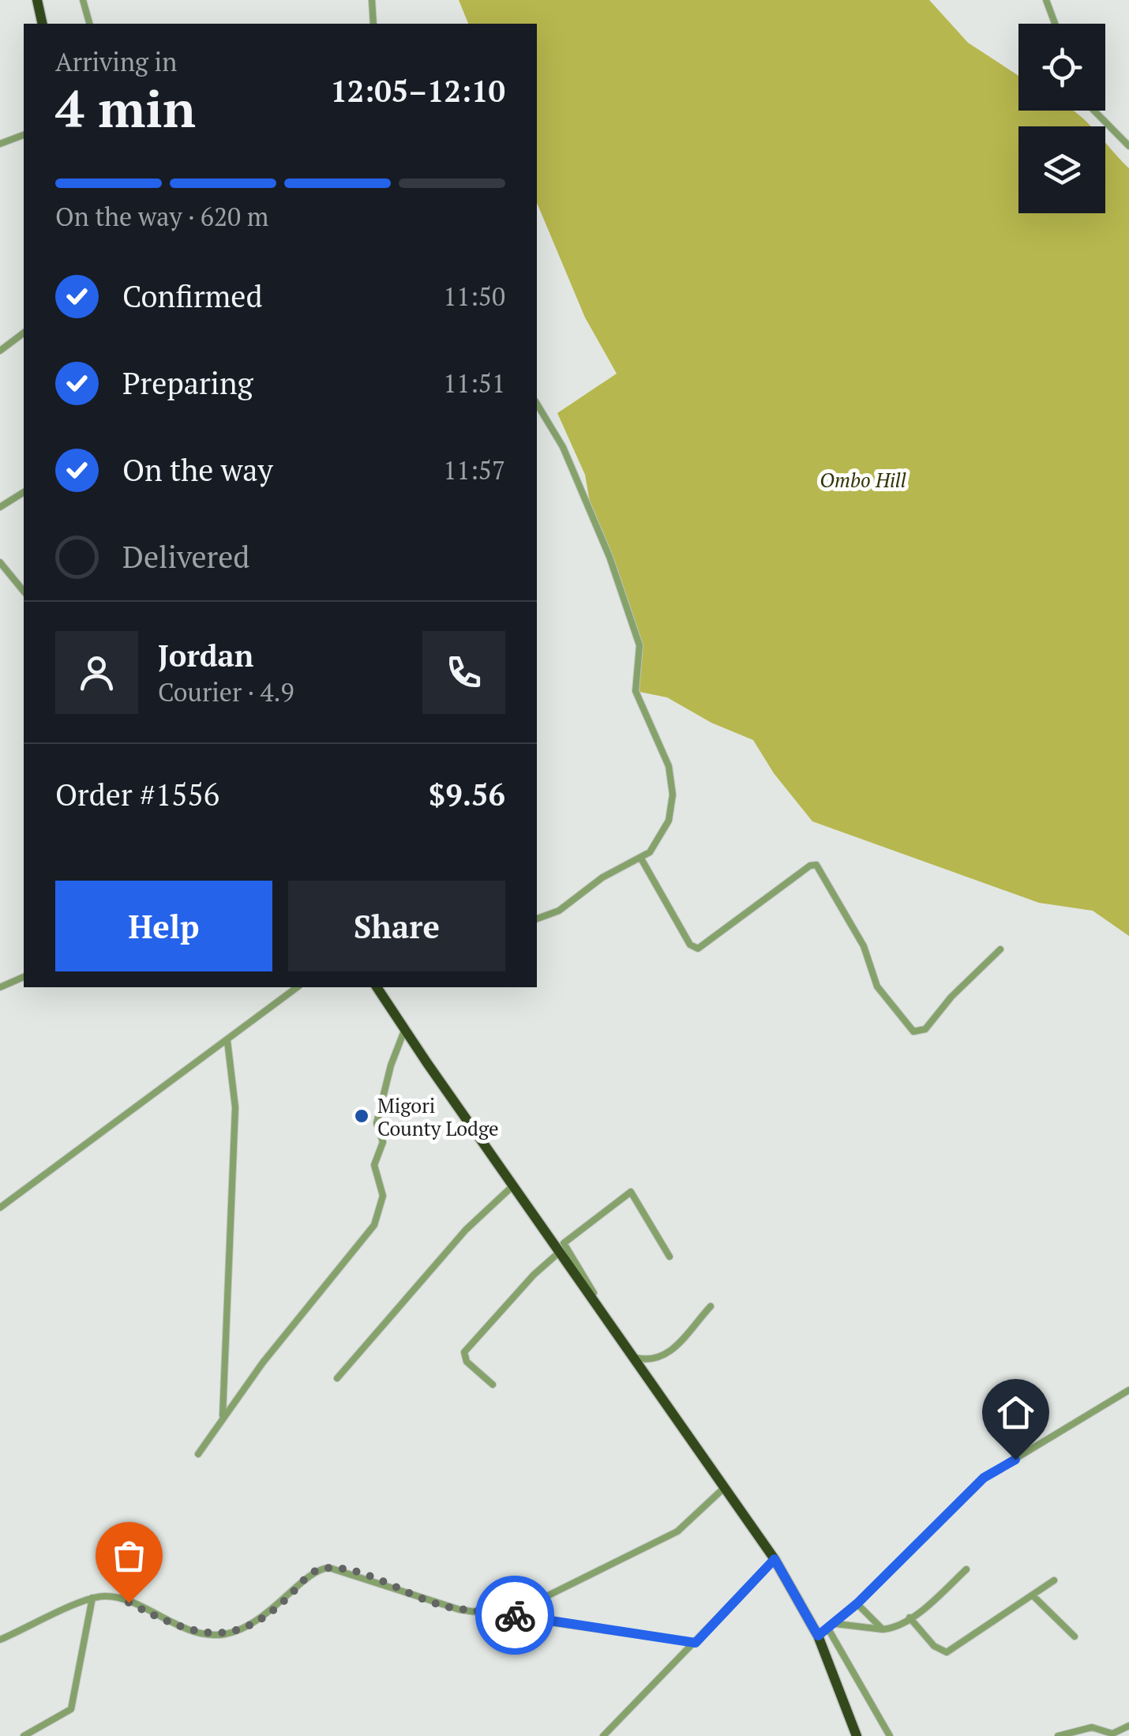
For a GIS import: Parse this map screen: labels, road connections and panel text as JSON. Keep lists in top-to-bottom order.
{
  "parks": ["Ombo Hill"],
  "places": ["Migori County Lodge"],
  "page": {
    "heading": ["4 min", "Arriving in", "12:05–12:10"],
    "panel": [
      "Jordan",
      "Courier · 4.9",
      "Order #1556",
      "$9.56"
    ],
    "bar": "On the way · 620 m",
    "list": [
      ["Confirmed", "11:50"],
      ["Preparing", "11:51"],
      ["On the way", "11:57"],
      "Delivered"
    ],
    "buttons": ["Help", "Share"]
  }
}
